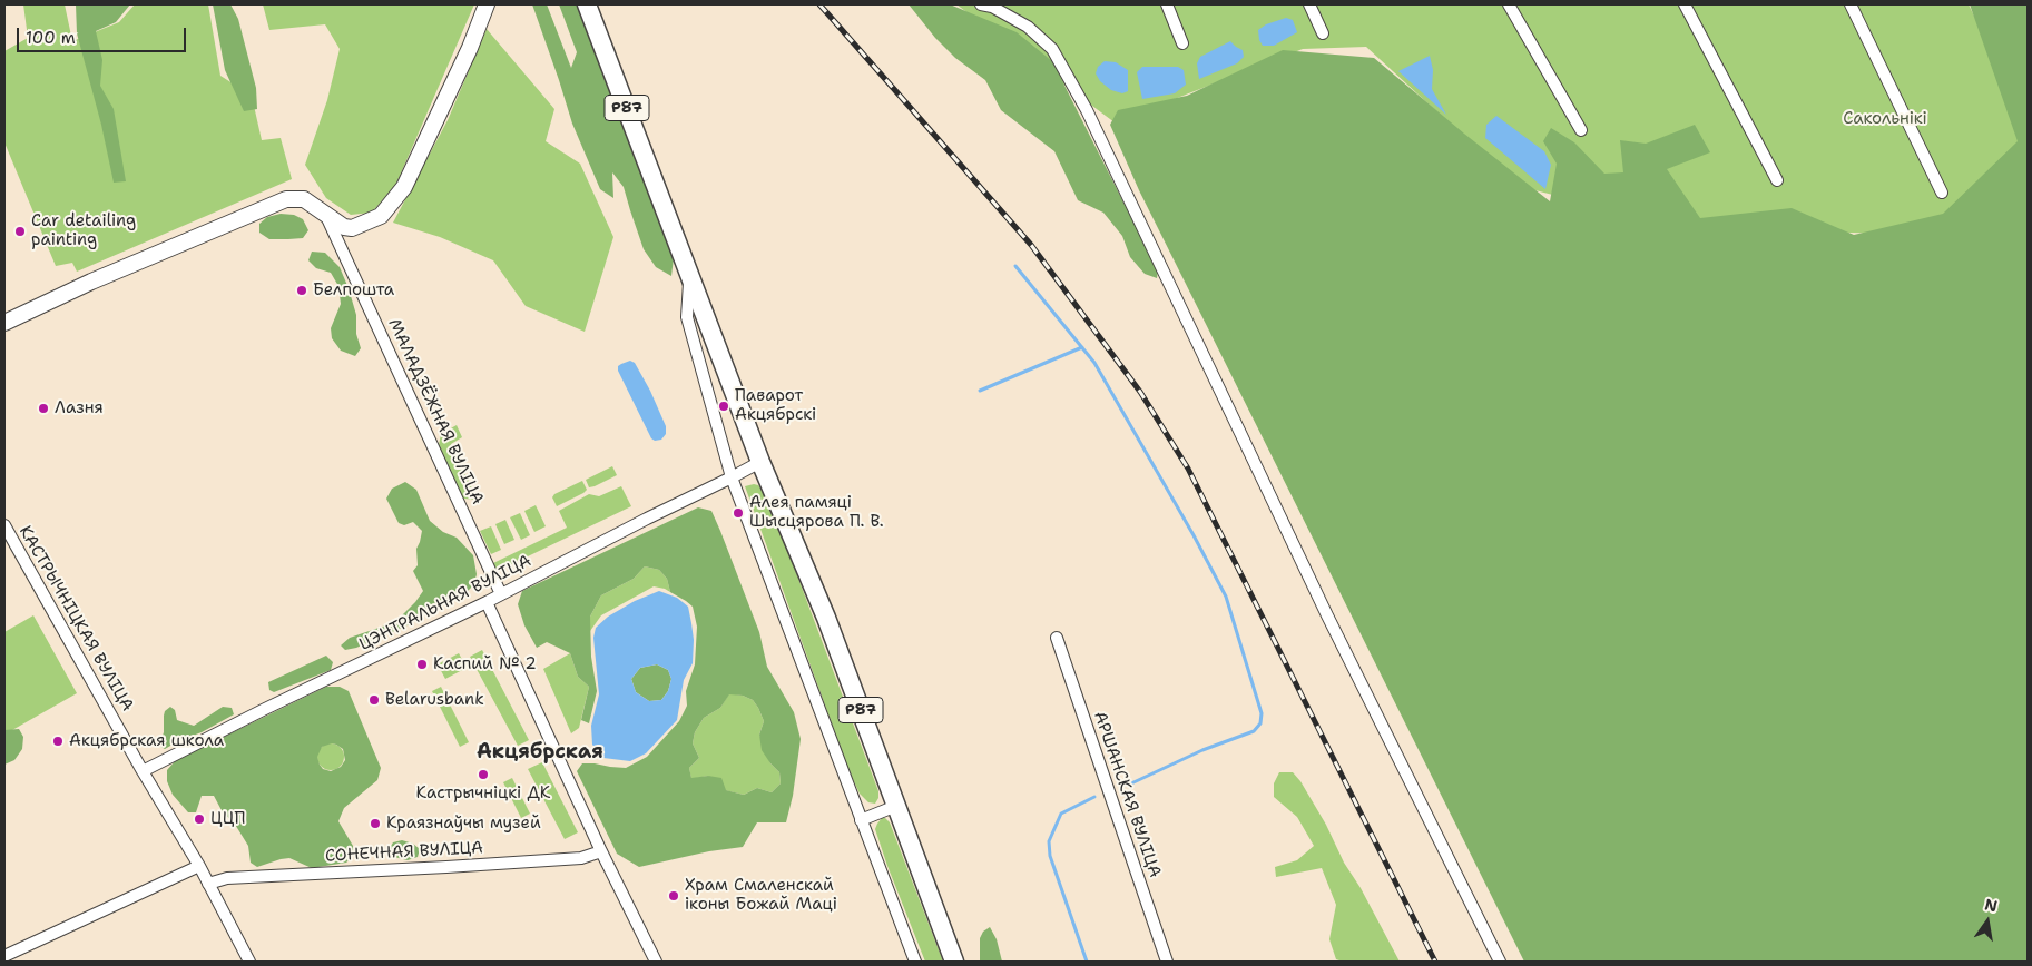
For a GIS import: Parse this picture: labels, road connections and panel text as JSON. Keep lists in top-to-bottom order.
{
  "streets": {
    "main road": ["Р87"],
    "street": [
      "МАЛАДЗЁЖНАЯ ВУЛІЦА",
      "ЦЭНТРАЛЬНАЯ ВУЛІЦА",
      "КАСТРЫЧНІЦКАЯ ВУЛІЦА",
      "АРШАНСКАЯ ВУЛІЦА",
      "СОНЕЧНАЯ ВУЛІЦА"
    ]
  },
  "crossings": [
    ["Р87", "ЦЭНТРАЛЬНАЯ ВУЛІЦА"],
    ["МАЛАДЗЁЖНАЯ ВУЛІЦА", "ЦЭНТРАЛЬНАЯ ВУЛІЦА"],
    ["ЦЭНТРАЛЬНАЯ ВУЛІЦА", "КАСТРЫЧНІЦКАЯ ВУЛІЦА"],
    ["КАСТРЫЧНІЦКАЯ ВУЛІЦА", "СОНЕЧНАЯ ВУЛІЦА"]
  ],
  "districts": ["Акцябрская"],
  "parks": ["Сакольнікі"],
  "places": [
    "Car detailing painting",
    "Белпошта",
    "Паварот Акцябрскі",
    "Лазня",
    "Алея памяці Шысцярова П. В.",
    "Каспий № 2",
    "Belarusbank",
    "Акцябрская школа",
    "Кастрычніцкі ДК",
    "ЦЦП",
    "Краязнаўчы музей",
    "Храм Смаленскай іконы Божай Маці"
  ],
  "scale_bar": "100 m",
  "north": "top"
}
